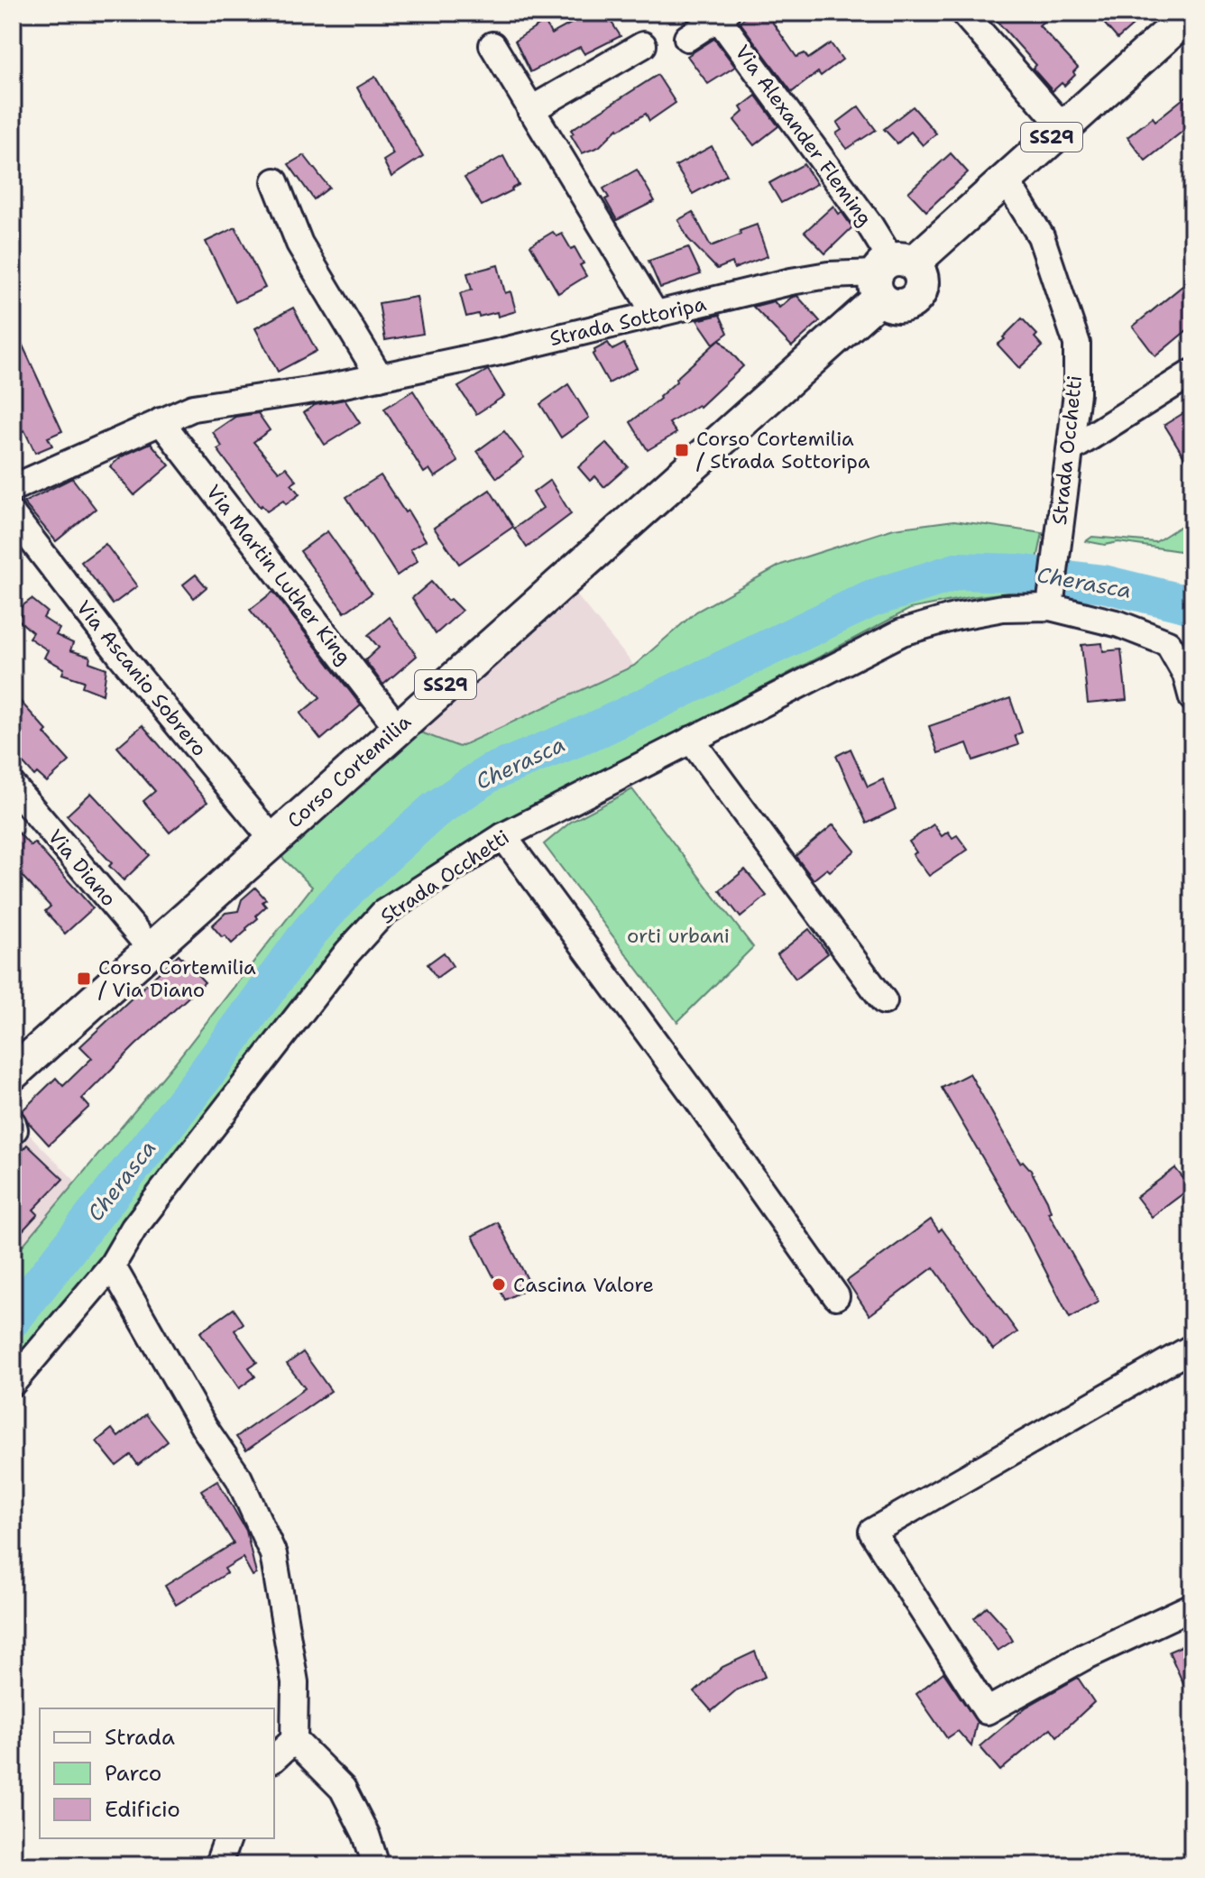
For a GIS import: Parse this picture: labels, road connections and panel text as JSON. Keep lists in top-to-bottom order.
{
  "streets": {
    "main road": ["SS29", "Corso Cortemilia"],
    "street": [
      "Via Alexander Fleming",
      "Strada Sottoripa",
      "Strada Occhetti",
      "Via Martin Luther King",
      "Via Ascanio Sobrero",
      "Via Diano"
    ]
  },
  "crossings": [
    ["Via Alexander Fleming", "Strada Sottoripa"],
    ["Via Alexander Fleming", "Corso Cortemilia"],
    ["Strada Sottoripa", "Via Martin Luther King"],
    ["Strada Sottoripa", "Corso Cortemilia"],
    ["Strada Occhetti", "Corso Cortemilia"],
    ["Via Martin Luther King", "Corso Cortemilia"],
    ["Via Ascanio Sobrero", "Corso Cortemilia"],
    ["Corso Cortemilia", "Via Diano"]
  ],
  "water": ["Cherasca"],
  "parks": ["orti urbani"],
  "places": {
    "transit": ["Corso Cortemilia / Strada Sottoripa", "Corso Cortemilia / Via Diano"],
    "other": ["Cascina Valore"]
  },
  "legend": ["Strada", "Parco", "Edificio"]
}
